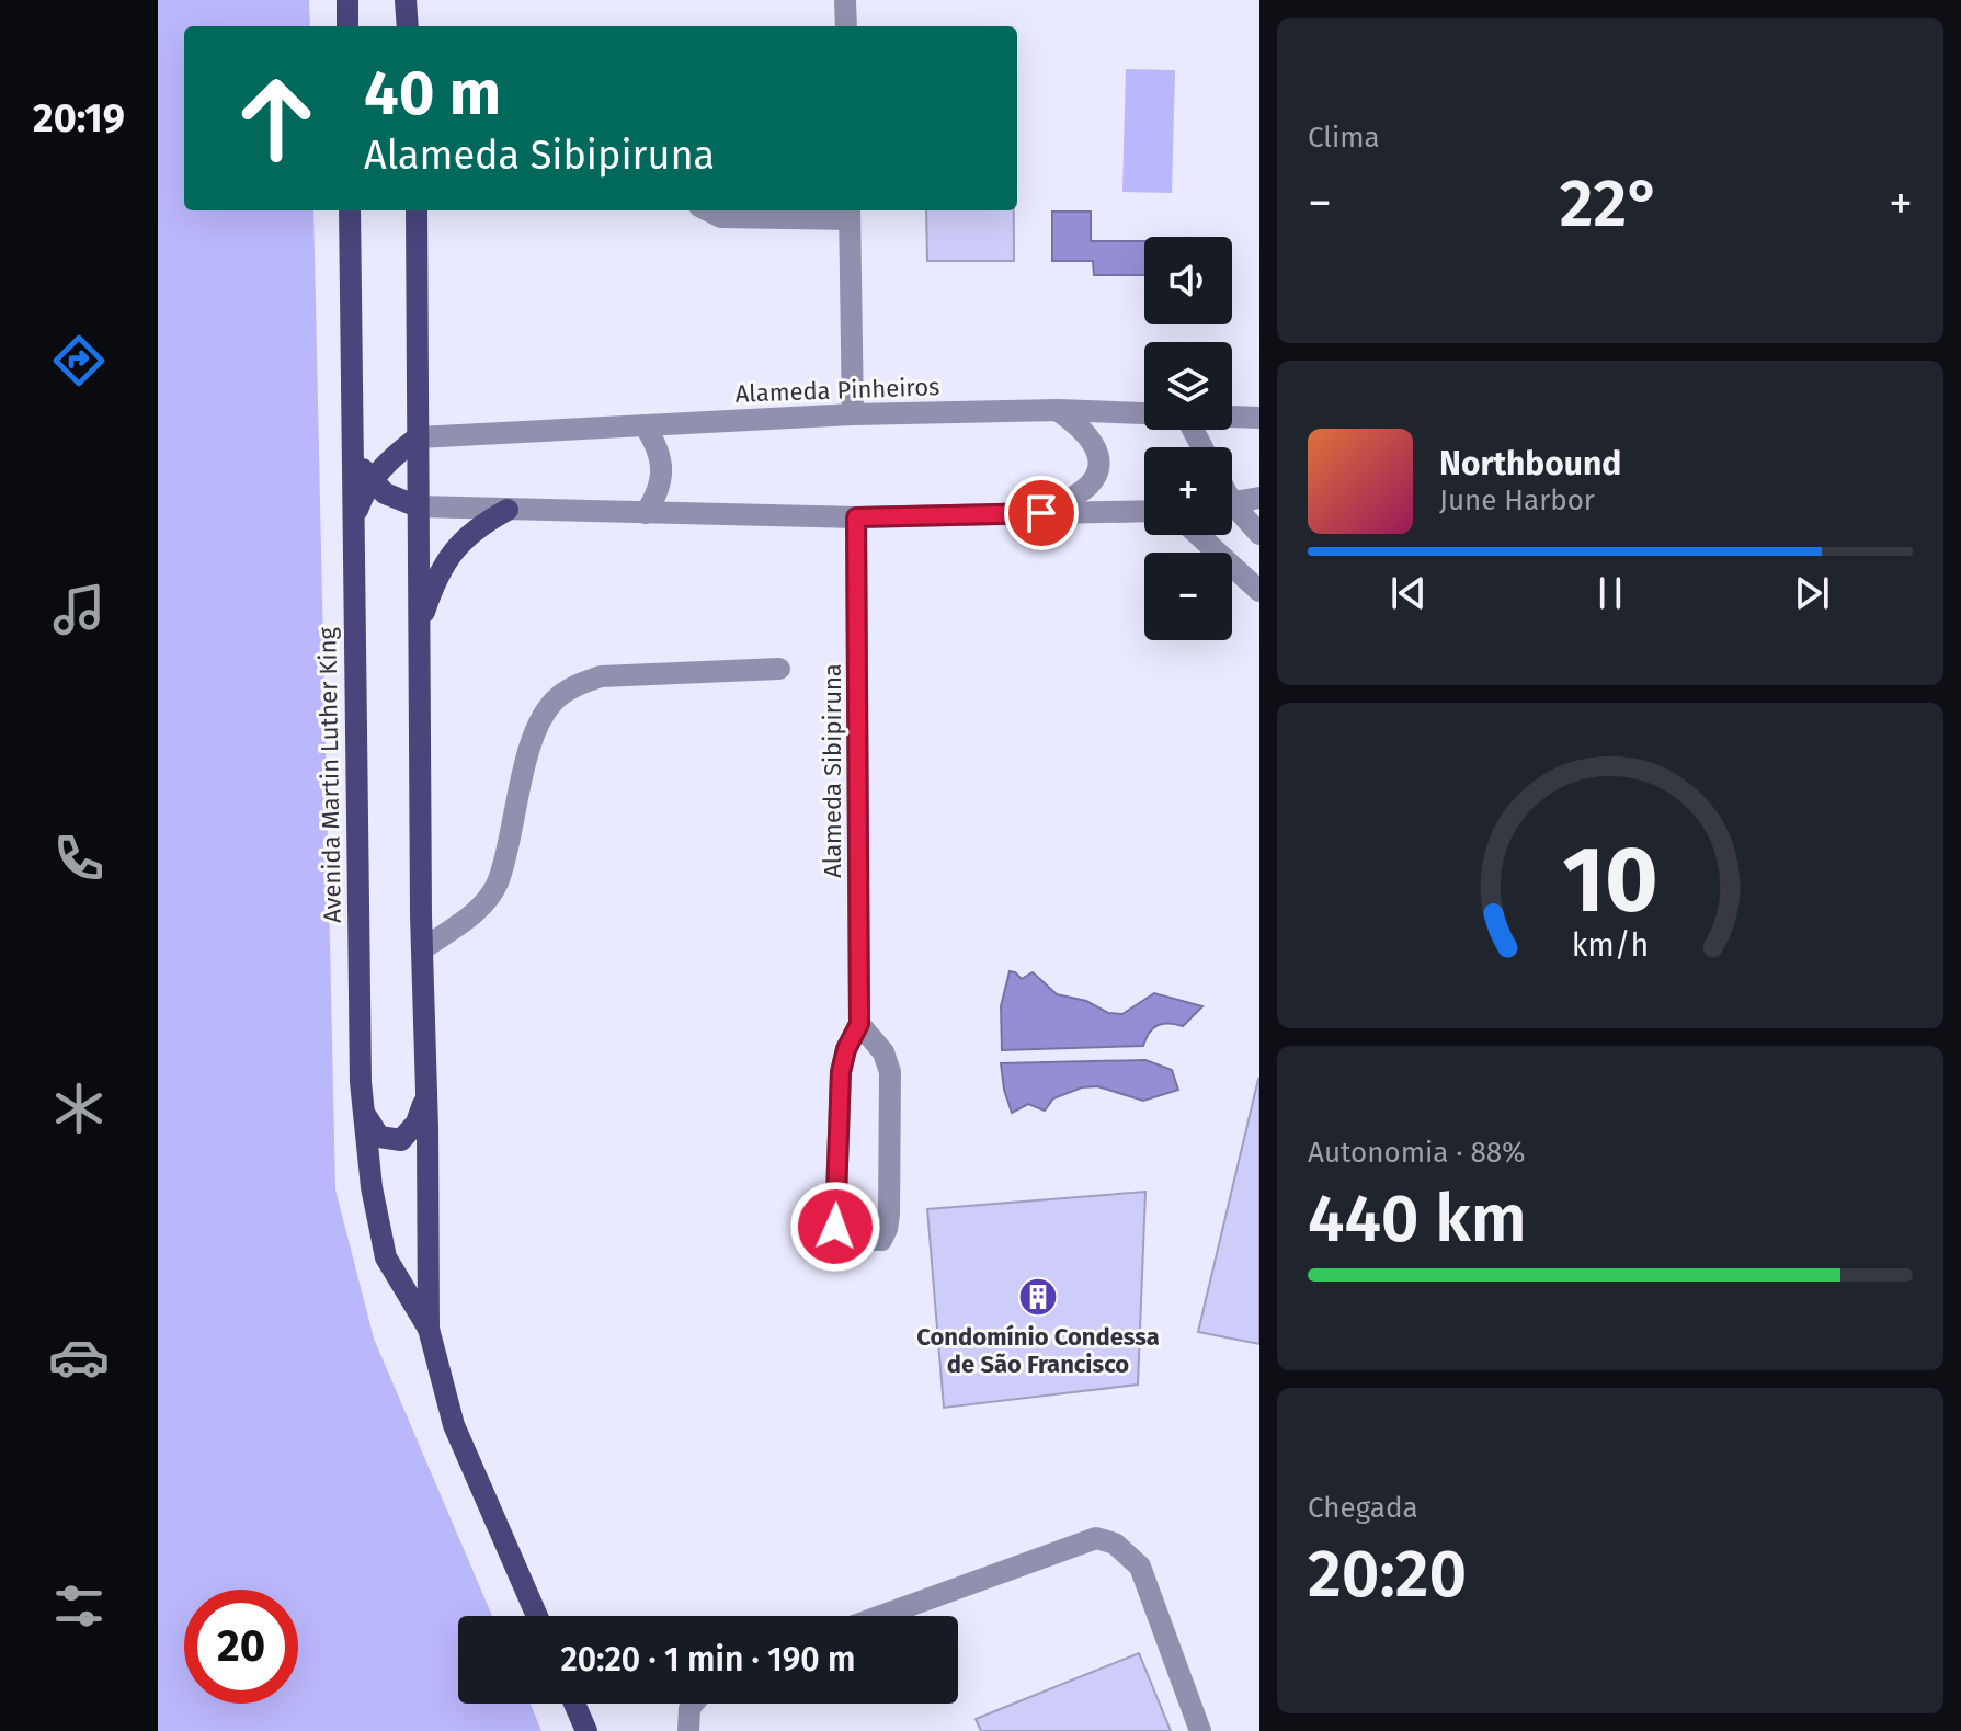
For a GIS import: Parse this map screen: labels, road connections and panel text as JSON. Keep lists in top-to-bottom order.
{
  "streets": {
    "main road": ["Avenida Martin Luther King"],
    "street": ["Alameda Pinheiros", "Alameda Sibipiruna"]
  },
  "crossings": [
    ["Alameda Pinheiros", "Avenida Martin Luther King"]
  ],
  "places": {
    "building": ["Condomínio Condessa de São Francisco"]
  },
  "page": {
    "tabs": "20:19",
    "tile": [
      "Clima",
      ["Autonomia · 88%", "440 km"],
      ["Chegada", "20:20"]
    ],
    "turn": ["40 m", "Alameda Sibipiruna"],
    "heat": ["−", "22°", "+"],
    "map_buttons": ["+", "−"],
    "song": ["Northbound", "June Harbor"],
    "limit": "20",
    "trip": "20:20 · 1 min · 190 m",
    "gauge": ["10", "km/h"]
  }
}
